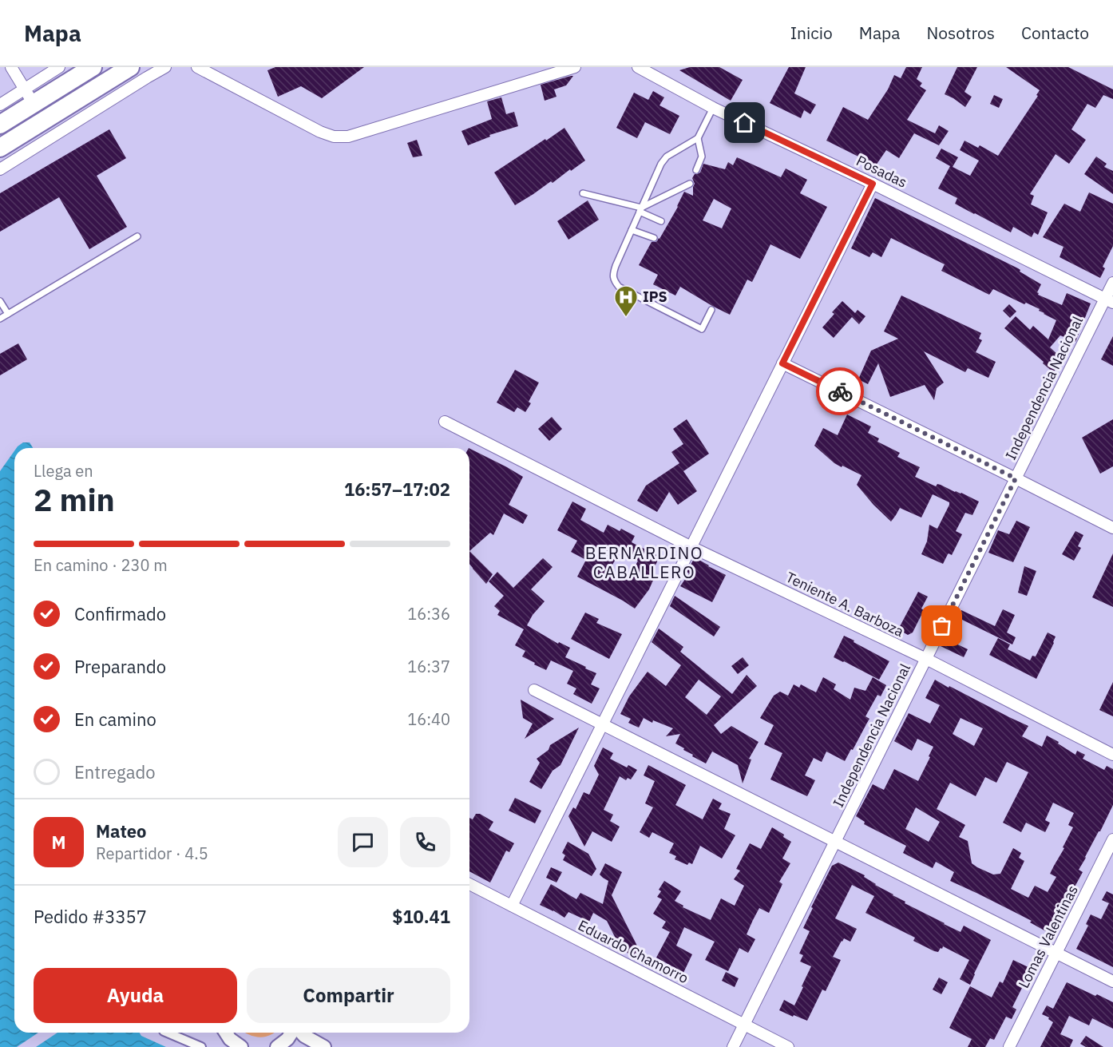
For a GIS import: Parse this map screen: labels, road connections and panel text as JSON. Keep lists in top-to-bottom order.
{
  "streets": {
    "street": [
      "Posadas",
      "Independencia Nacional",
      "Teniente A. Barboza",
      "Lomas Valentinas",
      "Eduardo Chamorro"
    ]
  },
  "crossings": [
    ["Posadas", "Independencia Nacional"],
    ["Independencia Nacional", "Teniente A. Barboza"],
    ["Independencia Nacional", "Eduardo Chamorro"]
  ],
  "districts": ["BERNARDINO CABALLERO"],
  "places": {
    "hospital": ["IPS"]
  },
  "page": {
    "header": "Mapa",
    "nav": [
      "Inicio",
      "Mapa",
      "Nosotros",
      "Contacto"
    ],
    "heading": ["2 min", "Llega en", "16:57–17:02"],
    "panel": [
      "Mateo",
      "Repartidor · 4.5",
      "Pedido #3357",
      "$10.41"
    ],
    "bar": "En camino · 230 m",
    "list": [
      ["Confirmado", "16:36"],
      ["Preparando", "16:37"],
      ["En camino", "16:40"],
      "Entregado"
    ],
    "round": "M",
    "buttons": ["Ayuda", "Compartir"]
  }
}
